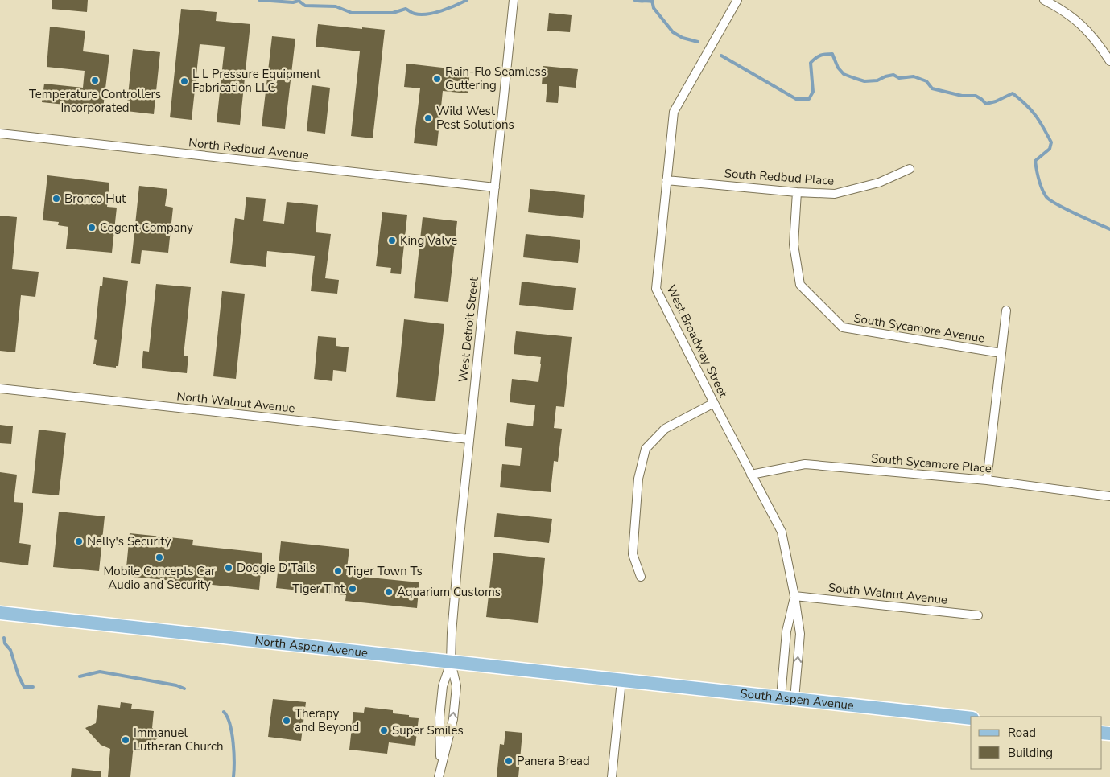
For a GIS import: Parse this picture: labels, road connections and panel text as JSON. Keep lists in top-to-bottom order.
{
  "streets": {
    "main road": ["North Aspen Avenue", "South Aspen Avenue"],
    "street": [
      "North Redbud Avenue",
      "South Redbud Place",
      "South Sycamore Avenue",
      "West Detroit Street",
      "West Broadway Street",
      "North Walnut Avenue",
      "South Sycamore Place",
      "South Walnut Avenue"
    ]
  },
  "crossings": [
    ["North Redbud Avenue", "West Detroit Street"],
    ["South Redbud Place", "South Sycamore Avenue"],
    ["South Redbud Place", "West Broadway Street"],
    ["West Detroit Street", "North Walnut Avenue"],
    ["West Detroit Street", "North Aspen Avenue"],
    ["West Broadway Street", "South Sycamore Place"],
    ["West Broadway Street", "South Walnut Avenue"],
    ["West Broadway Street", "South Aspen Avenue"],
    ["North Aspen Avenue", "South Aspen Avenue"]
  ],
  "places": [
    "Rain-Flo Seamless Guttering",
    "Temperature Controllers Incorporated",
    "L L Pressure Equipment Fabrication LLC",
    "Wild West Pest Solutions",
    "Bronco Hut",
    "Cogent Company",
    "King Valve",
    "Nelly's Security",
    "Mobile Concepts Car Audio and Security",
    "Doggie D'Tails",
    "Tiger Town Ts",
    "Tiger Tint",
    "Aquarium Customs",
    "Therapy and Beyond",
    "Super Smiles",
    "Immanuel Lutheran Church",
    "Panera Bread"
  ],
  "legend": ["Road", "Building"]
}
